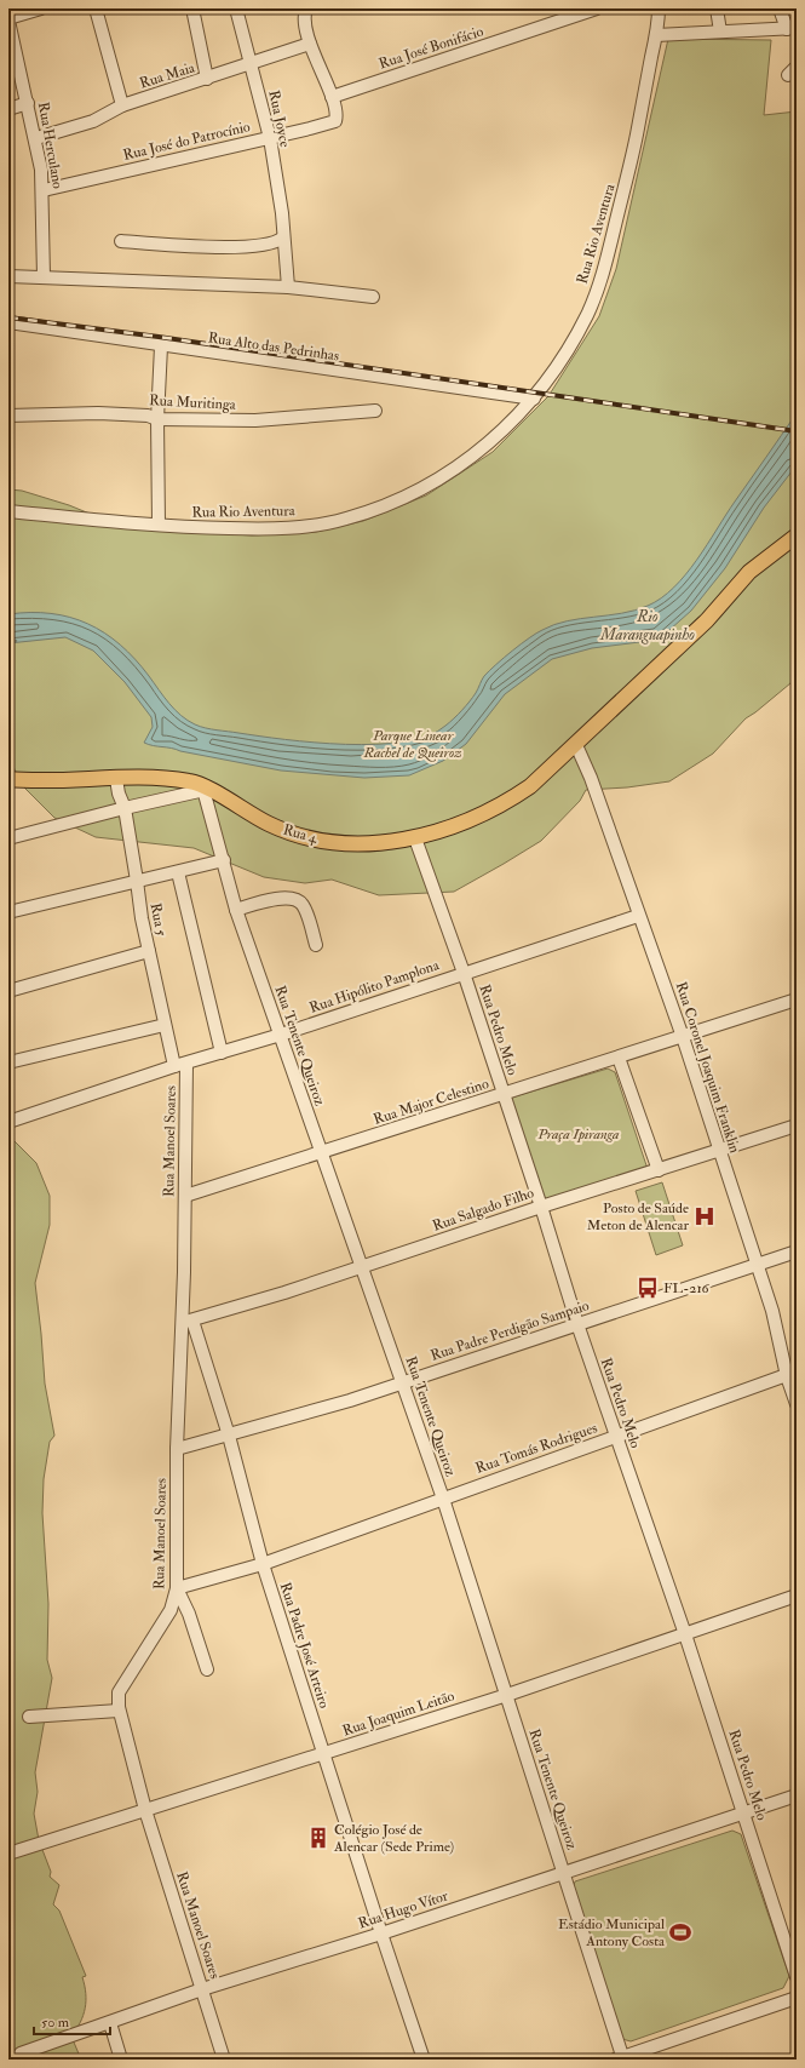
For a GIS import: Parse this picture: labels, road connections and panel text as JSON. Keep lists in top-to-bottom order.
{
  "streets": {
    "main road": ["Rua 4"],
    "street": [
      "Rua José Bonifácio",
      "Rua Maia",
      "Rua Joyce",
      "Rua José do Patrocínio",
      "Rua Herculano",
      "Rua Rio Aventura",
      "Rua Alto das Pedrinhas",
      "Rua Muritinga",
      "Rua 5",
      "Rua Hipólito Pamplona",
      "Rua Pedro Melo",
      "Rua Tenente Queiroz",
      "Rua Coronel Joaquim Franklin",
      "Rua Major Celestino",
      "Rua Manoel Soares",
      "Rua Salgado Filho",
      "Rua Padre Perdigão Sampaio",
      "Rua Tomás Rodrigues",
      "Rua Padre José Arteiro",
      "Rua Joaquim Leitão",
      "Rua Hugo Vítor"
    ]
  },
  "crossings": [
    ["Rua José Bonifácio", "Rua José do Patrocínio"],
    ["Rua Maia", "Rua Joyce"],
    ["Rua Maia", "Rua Herculano"],
    ["Rua Joyce", "Rua José do Patrocínio"],
    ["Rua José do Patrocínio", "Rua Herculano"],
    ["Rua Rio Aventura", "Rua Alto das Pedrinhas"],
    ["Rua 4", "Rua 5"],
    ["Rua 4", "Rua Pedro Melo"],
    ["Rua 4", "Rua Tenente Queiroz"],
    ["Rua 4", "Rua Coronel Joaquim Franklin"],
    ["Rua 5", "Rua Hipólito Pamplona"],
    ["Rua 5", "Rua Manoel Soares"],
    ["Rua Hipólito Pamplona", "Rua Pedro Melo"],
    ["Rua Hipólito Pamplona", "Rua Tenente Queiroz"],
    ["Rua Hipólito Pamplona", "Rua Coronel Joaquim Franklin"],
    ["Rua Hipólito Pamplona", "Rua Manoel Soares"],
    ["Rua Pedro Melo", "Rua Major Celestino"],
    ["Rua Pedro Melo", "Rua Salgado Filho"],
    ["Rua Pedro Melo", "Rua Padre Perdigão Sampaio"],
    ["Rua Pedro Melo", "Rua Tomás Rodrigues"],
    ["Rua Pedro Melo", "Rua Joaquim Leitão"],
    ["Rua Pedro Melo", "Rua Hugo Vítor"],
    ["Rua Tenente Queiroz", "Rua Major Celestino"],
    ["Rua Tenente Queiroz", "Rua Salgado Filho"],
    ["Rua Tenente Queiroz", "Rua Padre Perdigão Sampaio"],
    ["Rua Tenente Queiroz", "Rua Tomás Rodrigues"],
    ["Rua Tenente Queiroz", "Rua Joaquim Leitão"],
    ["Rua Tenente Queiroz", "Rua Hugo Vítor"],
    ["Rua Coronel Joaquim Franklin", "Rua Major Celestino"],
    ["Rua Coronel Joaquim Franklin", "Rua Salgado Filho"],
    ["Rua Coronel Joaquim Franklin", "Rua Padre Perdigão Sampaio"],
    ["Rua Coronel Joaquim Franklin", "Rua Tomás Rodrigues"],
    ["Rua Major Celestino", "Rua Manoel Soares"],
    ["Rua Manoel Soares", "Rua Salgado Filho"],
    ["Rua Manoel Soares", "Rua Padre Perdigão Sampaio"],
    ["Rua Manoel Soares", "Rua Tomás Rodrigues"],
    ["Rua Manoel Soares", "Rua Padre José Arteiro"],
    ["Rua Manoel Soares", "Rua Joaquim Leitão"],
    ["Rua Manoel Soares", "Rua Hugo Vítor"],
    ["Rua Salgado Filho", "Rua Padre José Arteiro"],
    ["Rua Padre Perdigão Sampaio", "Rua Padre José Arteiro"],
    ["Rua Tomás Rodrigues", "Rua Padre José Arteiro"],
    ["Rua Padre José Arteiro", "Rua Joaquim Leitão"],
    ["Rua Padre José Arteiro", "Rua Hugo Vítor"]
  ],
  "water": ["Rio Maranguapinho"],
  "parks": ["Parque Linear Rachel de Queiroz", "Praça Ipiranga"],
  "places": {
    "hospital": ["Posto de Saúde Meton de Alencar"],
    "bus stop": ["FL-216"],
    "building": ["Colégio José de Alencar (Sede Prime)"],
    "sports": ["Estádio Municipal Antony Costa"]
  },
  "scale_bar": "50 m"
}
